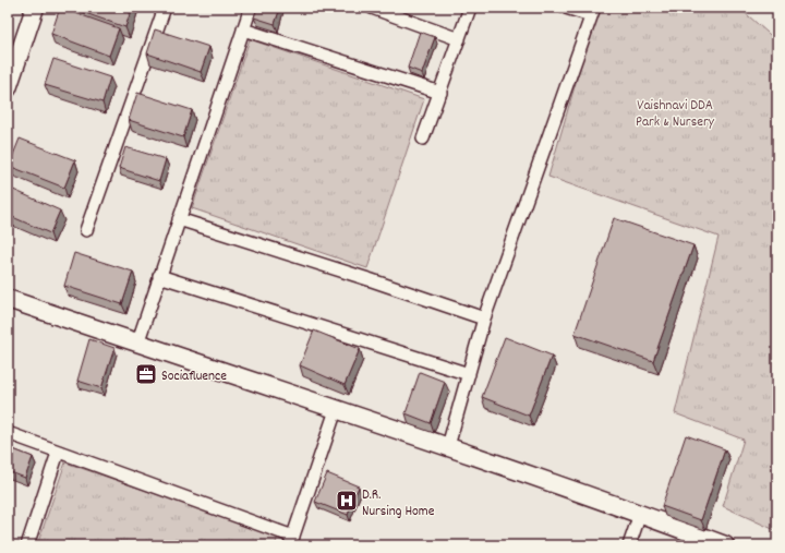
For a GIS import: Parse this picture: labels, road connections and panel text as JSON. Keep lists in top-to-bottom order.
{
  "parks": ["Vaishnavi DDA Park & Nursery"],
  "places": {
    "office": ["Sociafluence"],
    "hospital": ["D.R. Nursing Home"]
  }
}
